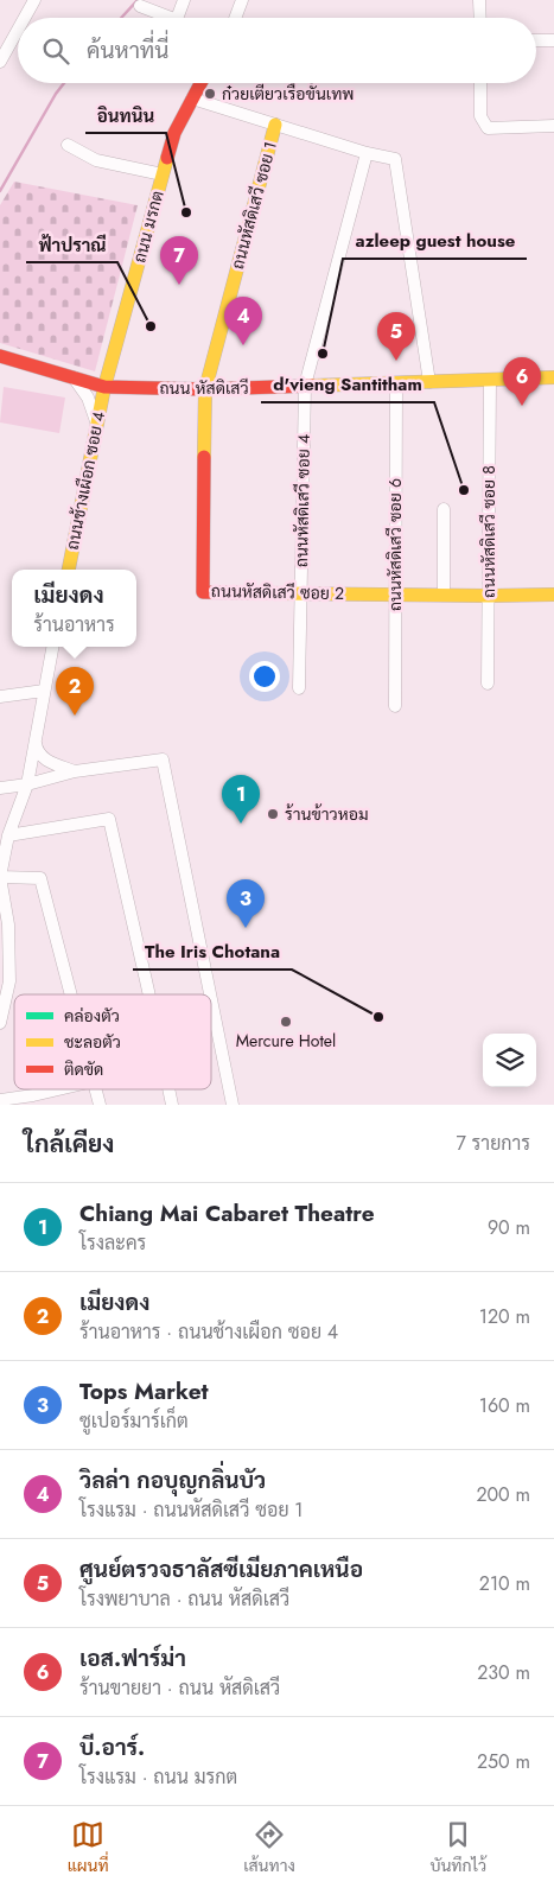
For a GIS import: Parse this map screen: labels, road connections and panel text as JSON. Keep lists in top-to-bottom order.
{
  "streets": {
    "street": [
      "ถนนหัสดิเสวี ซอย 1",
      "ถนน มรกต",
      "ถนน หัสดิเสวี",
      "ถนนช้างเผือก ซอย 4",
      "ถนนหัสดิเสวี ซอย 4",
      "ถนนหัสดิเสวี ซอย 8",
      "ถนนหัสดิเสวี ซอย 6",
      "ถนนหัสดิเสวี ซอย 2"
    ]
  },
  "crossings": [
    ["ถนนหัสดิเสวี ซอย 1", "ถนน หัสดิเสวี"],
    ["ถนนหัสดิเสวี ซอย 1", "ถนนหัสดิเสวี ซอย 2"],
    ["ถนน มรกต", "ถนน หัสดิเสวี"],
    ["ถนน มรกต", "ถนนช้างเผือก ซอย 4"],
    ["ถนน หัสดิเสวี", "ถนนช้างเผือก ซอย 4"],
    ["ถนน หัสดิเสวี", "ถนนหัสดิเสวี ซอย 4"],
    ["ถนน หัสดิเสวี", "ถนนหัสดิเสวี ซอย 8"],
    ["ถนน หัสดิเสวี", "ถนนหัสดิเสวี ซอย 6"],
    ["ถนน หัสดิเสวี", "ถนนหัสดิเสวี ซอย 2"],
    ["ถนนหัสดิเสวี ซอย 4", "ถนนหัสดิเสวี ซอย 2"],
    ["ถนนหัสดิเสวี ซอย 8", "ถนนหัสดิเสวี ซอย 2"],
    ["ถนนหัสดิเสวี ซอย 6", "ถนนหัสดิเสวี ซอย 2"]
  ],
  "places": [
    "ก๋วยเตี๋ยวเรือขั้นเทพ",
    "อินทนิน",
    "ฟ้าปราณี",
    "azleep guest house",
    "d'vieng Santitham",
    "ร้านข้าวหอม",
    "The Iris Chotana",
    "Mercure Hotel"
  ],
  "legend": ["คล่องตัว", "ชะลอตัว", "ติดขัด"],
  "page": {
    "search": "ค้นหาที่นี่",
    "pins": [
      "7",
      "4",
      "5",
      "6",
      "2",
      "1",
      "3"
    ],
    "popup": ["เมียงดง", "ร้านอาหาร"],
    "heading": ["ใกล้เคียง", "7 รายการ"],
    "list": [
      {
        "mark": "1",
        "name": "Chiang Mai Cabaret Theatre",
        "note": "โรงละคร",
        "value": "90 m"
      },
      {
        "mark": "2",
        "name": "เมียงดง",
        "note": "ร้านอาหาร · ถนนช้างเผือก ซอย 4",
        "value": "120 m"
      },
      {
        "mark": "3",
        "name": "Tops Market",
        "note": "ซูเปอร์มาร์เก็ต",
        "value": "160 m"
      },
      {
        "mark": "4",
        "name": "วิลล่า กอบุญกลิ่นบัว",
        "note": "โรงแรม · ถนนหัสดิเสวี ซอย 1",
        "value": "200 m"
      },
      {
        "mark": "5",
        "name": "ศูนย์ตรวจธาลัสซีเมียภาคเหนือ",
        "note": "โรงพยาบาล · ถนน หัสดิเสวี",
        "value": "210 m"
      },
      {
        "mark": "6",
        "name": "เอส.ฟาร์ม่า",
        "note": "ร้านขายยา · ถนน หัสดิเสวี",
        "value": "230 m"
      },
      {
        "mark": "7",
        "name": "บี.อาร์.",
        "note": "โรงแรม · ถนน มรกต",
        "value": "250 m"
      }
    ],
    "nav": ["แผนที่", "เส้นทาง", "บันทึกไว้"]
  }
}
